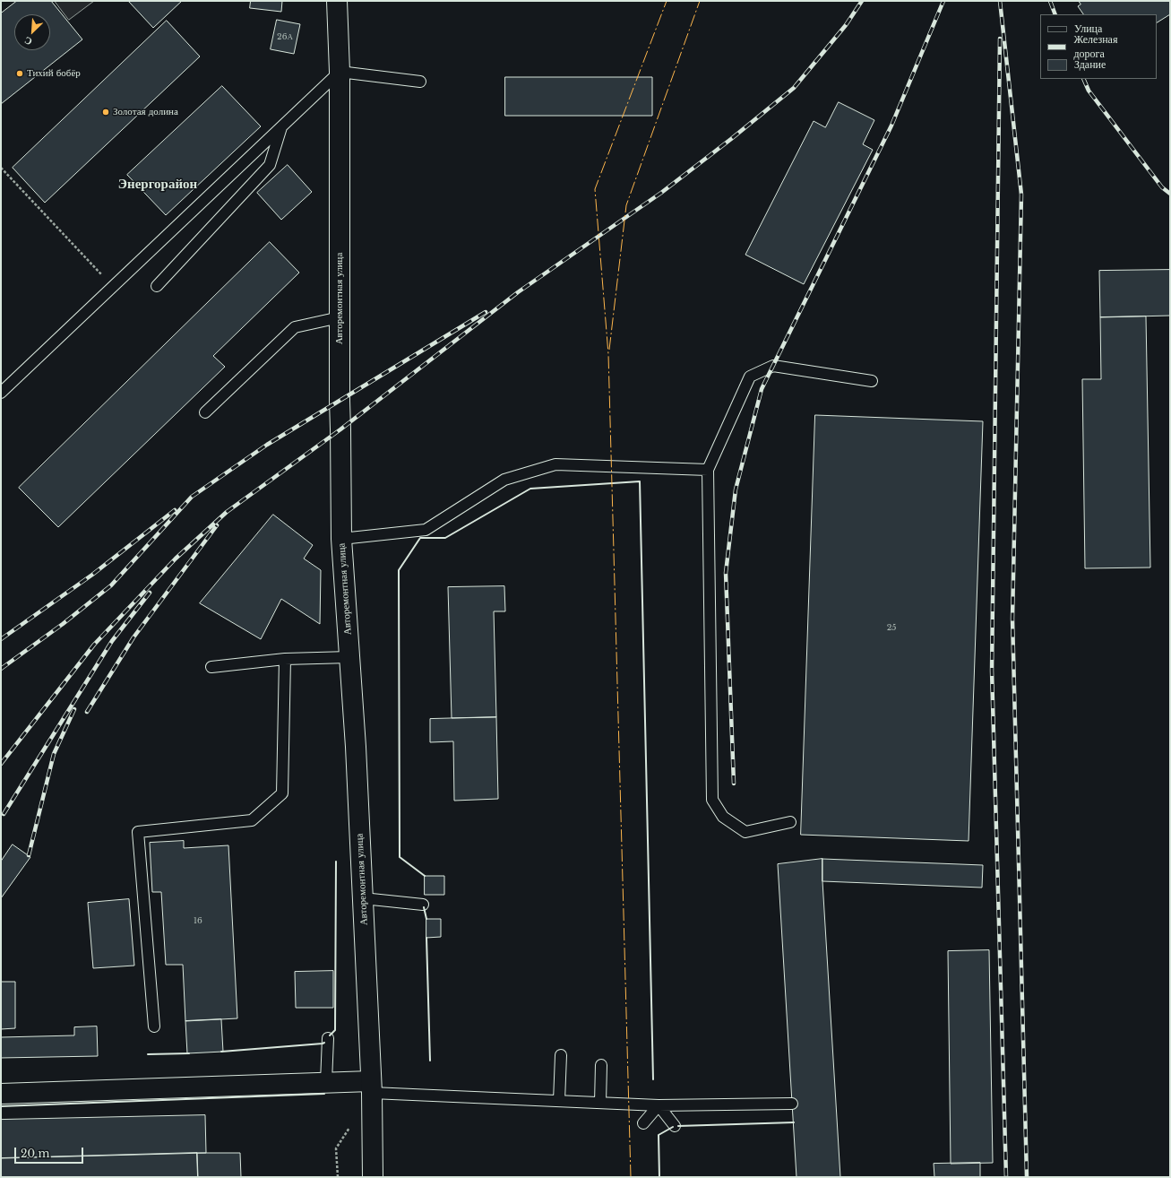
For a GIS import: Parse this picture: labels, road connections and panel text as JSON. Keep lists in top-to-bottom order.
{
  "streets": {
    "street": ["Авторемонтная улица"]
  },
  "districts": ["Энергорайон"],
  "places": ["Тихий бобёр", "Золотая долина"],
  "house_numbers": ["26А", "25", "16"],
  "legend": ["Улица", "Железная дорога", "Здание"],
  "scale_bar": "20 m",
  "north": "bottom left"
}
